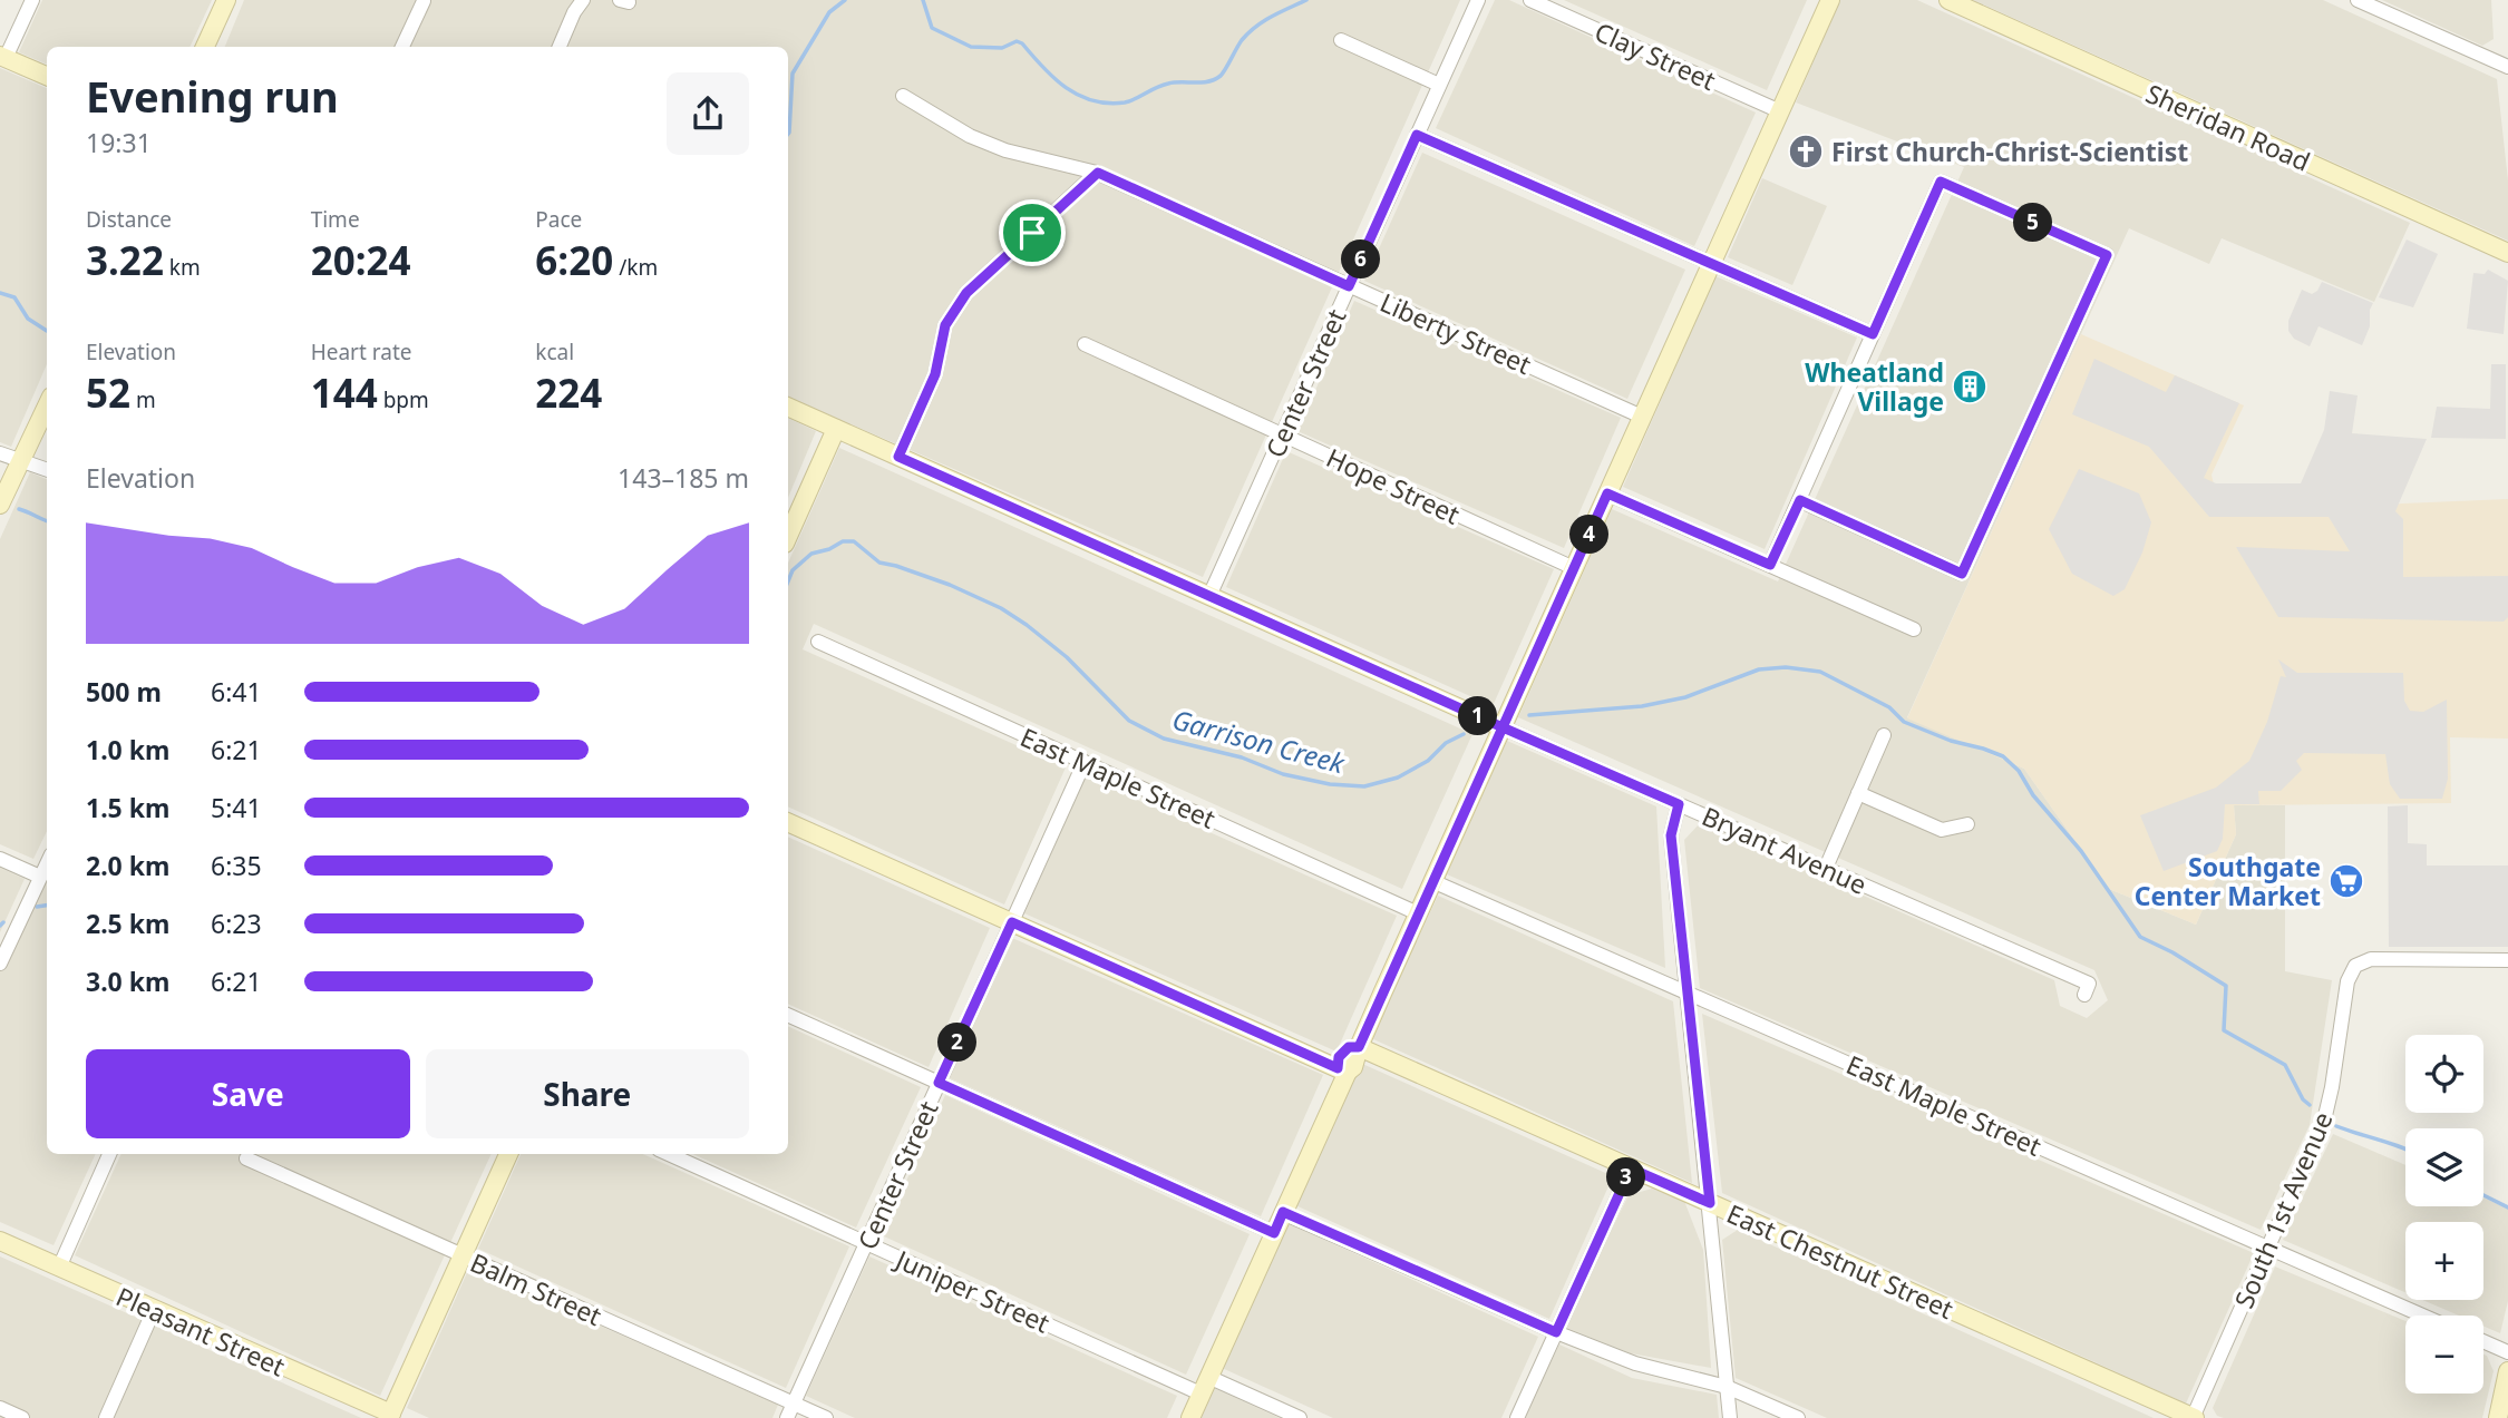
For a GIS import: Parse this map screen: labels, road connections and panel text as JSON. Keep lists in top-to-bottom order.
{
  "streets": {
    "main road": [
      "Sheridan Road",
      "Bryant Avenue",
      "East Chestnut Street",
      "Pleasant Street"
    ],
    "street": [
      "Clay Street",
      "Liberty Street",
      "Center Street",
      "Hope Street",
      "East Maple Street",
      "South 1st Avenue",
      "Balm Street",
      "Juniper Street"
    ]
  },
  "crossings": [
    ["Liberty Street", "Center Street"],
    ["Center Street", "Hope Street"],
    ["Center Street", "East Maple Street"],
    ["Center Street", "Bryant Avenue"],
    ["Center Street", "Balm Street"],
    ["Center Street", "Juniper Street"],
    ["East Maple Street", "South 1st Avenue"],
    ["South 1st Avenue", "East Chestnut Street"]
  ],
  "water": ["Garrison Creek"],
  "places": {
    "church": ["First Church-Christ-Scientist"],
    "building": ["Wheatland Village"],
    "supermarket": ["Southgate Center Market"]
  },
  "page": {
    "heading": ["Evening run", "19:31"],
    "stats": [
      ["Distance", "3.22 km"],
      ["Time", "20:24"],
      ["Pace", "6:20 /km"],
      ["Elevation", "52 m"],
      ["Heart rate", "144 bpm"],
      ["kcal", "224"]
    ],
    "pins": [
      "5",
      "6",
      "4",
      "1",
      "2",
      "3"
    ],
    "chart": ["Elevation", "143–185 m"],
    "list": [
      {
        "name": "500 m",
        "note": "6:41"
      },
      {
        "name": "1.0 km",
        "note": "6:21"
      },
      {
        "name": "1.5 km",
        "note": "5:41"
      },
      {
        "name": "2.0 km",
        "note": "6:35"
      },
      {
        "name": "2.5 km",
        "note": "6:23"
      },
      {
        "name": "3.0 km",
        "note": "6:21"
      }
    ],
    "buttons": ["Save", "Share"],
    "map_buttons": ["+", "−"]
  }
}
